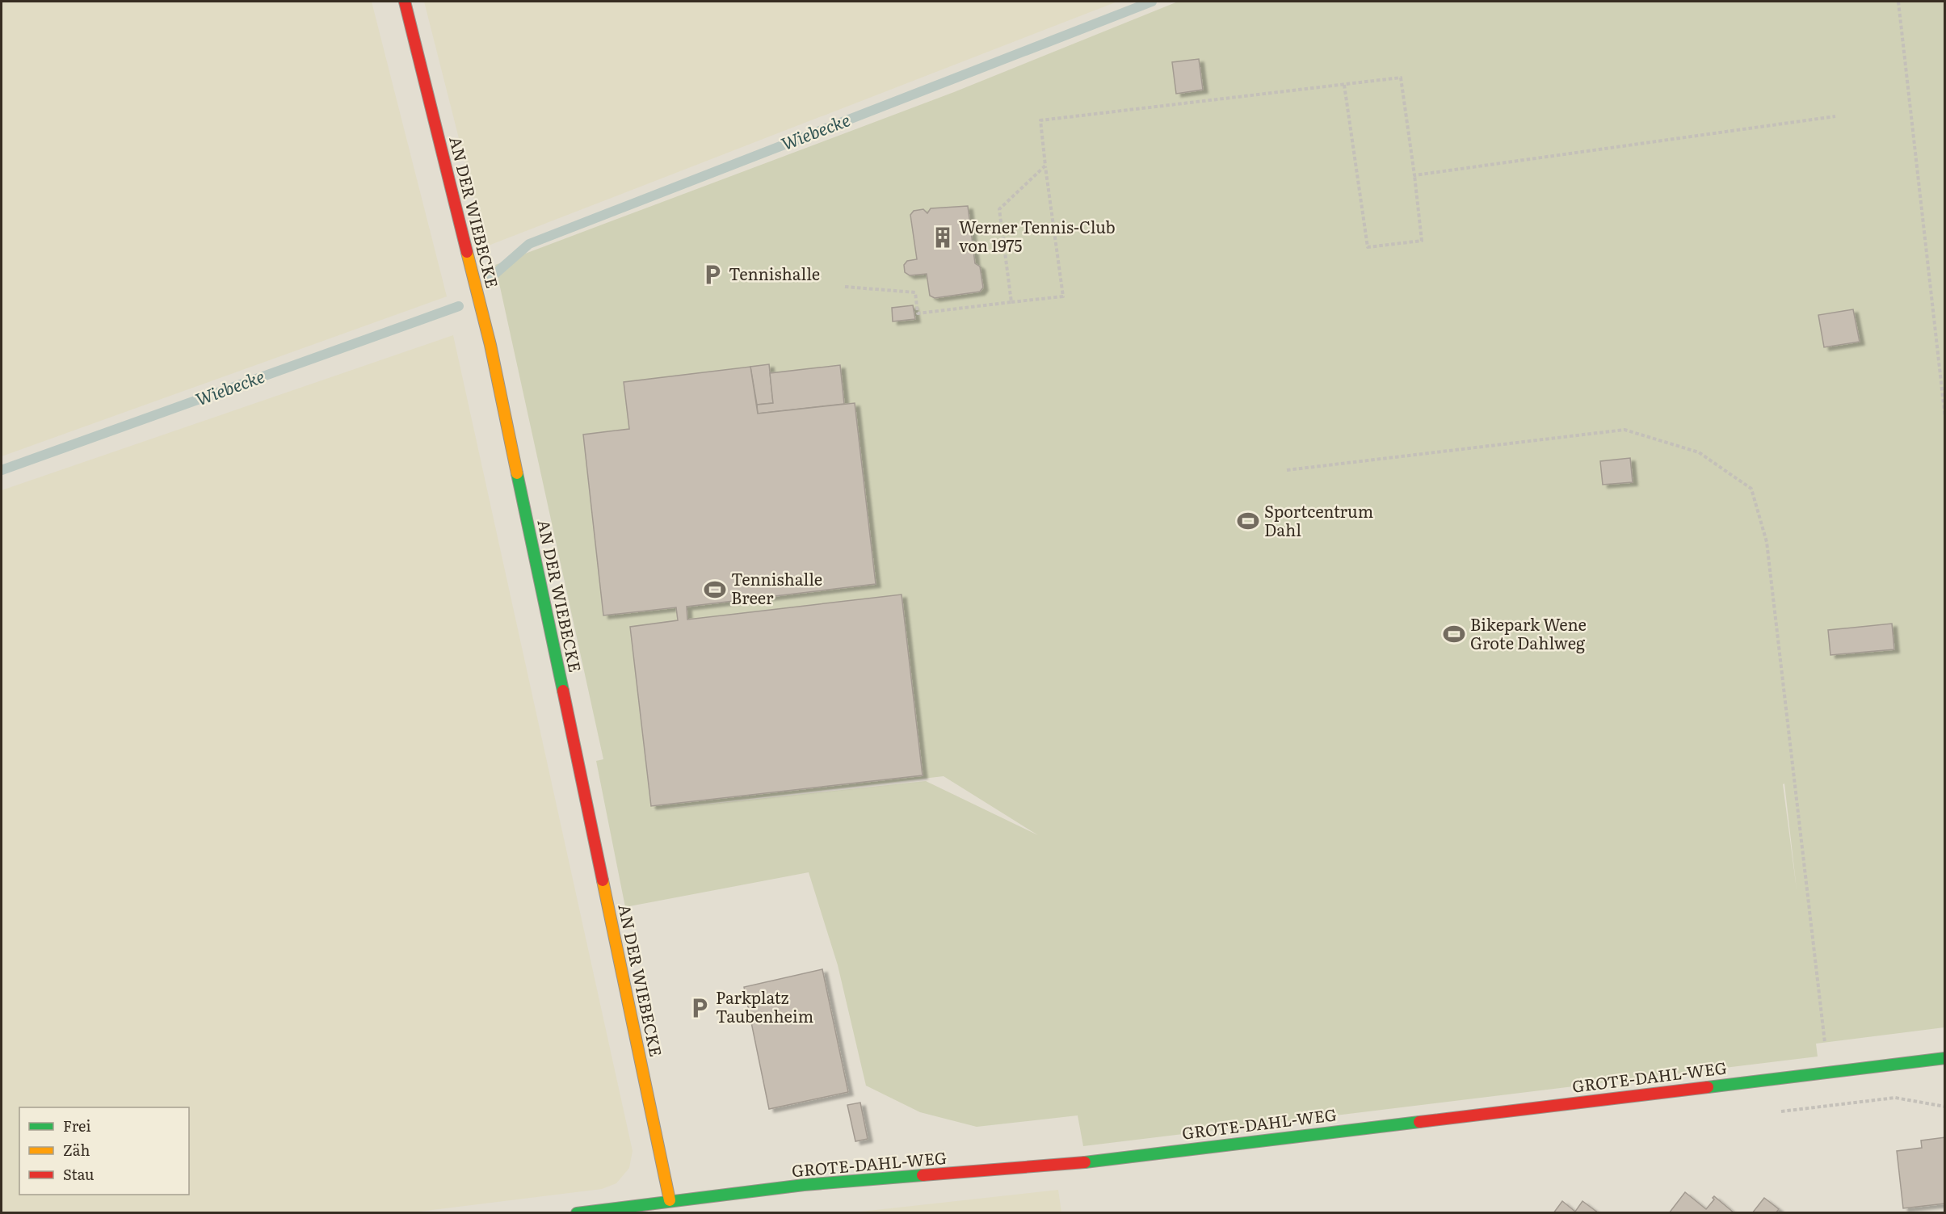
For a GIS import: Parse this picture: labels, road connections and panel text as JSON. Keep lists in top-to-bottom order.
{
  "streets": {
    "street": ["AN DER WIEBECKE", "GROTE-DAHL-WEG"]
  },
  "crossings": [
    ["AN DER WIEBECKE", "GROTE-DAHL-WEG"]
  ],
  "water": ["Wiebecke"],
  "places": {
    "building": ["Werner Tennis-Club von 1975"],
    "parking": ["Tennishalle", "Parkplatz Taubenheim"],
    "sports": ["Sportcentrum Dahl", "Tennishalle Breer", "Bikepark Wene Grote Dahlweg"]
  },
  "legend": ["Frei", "Zäh", "Stau"]
}
